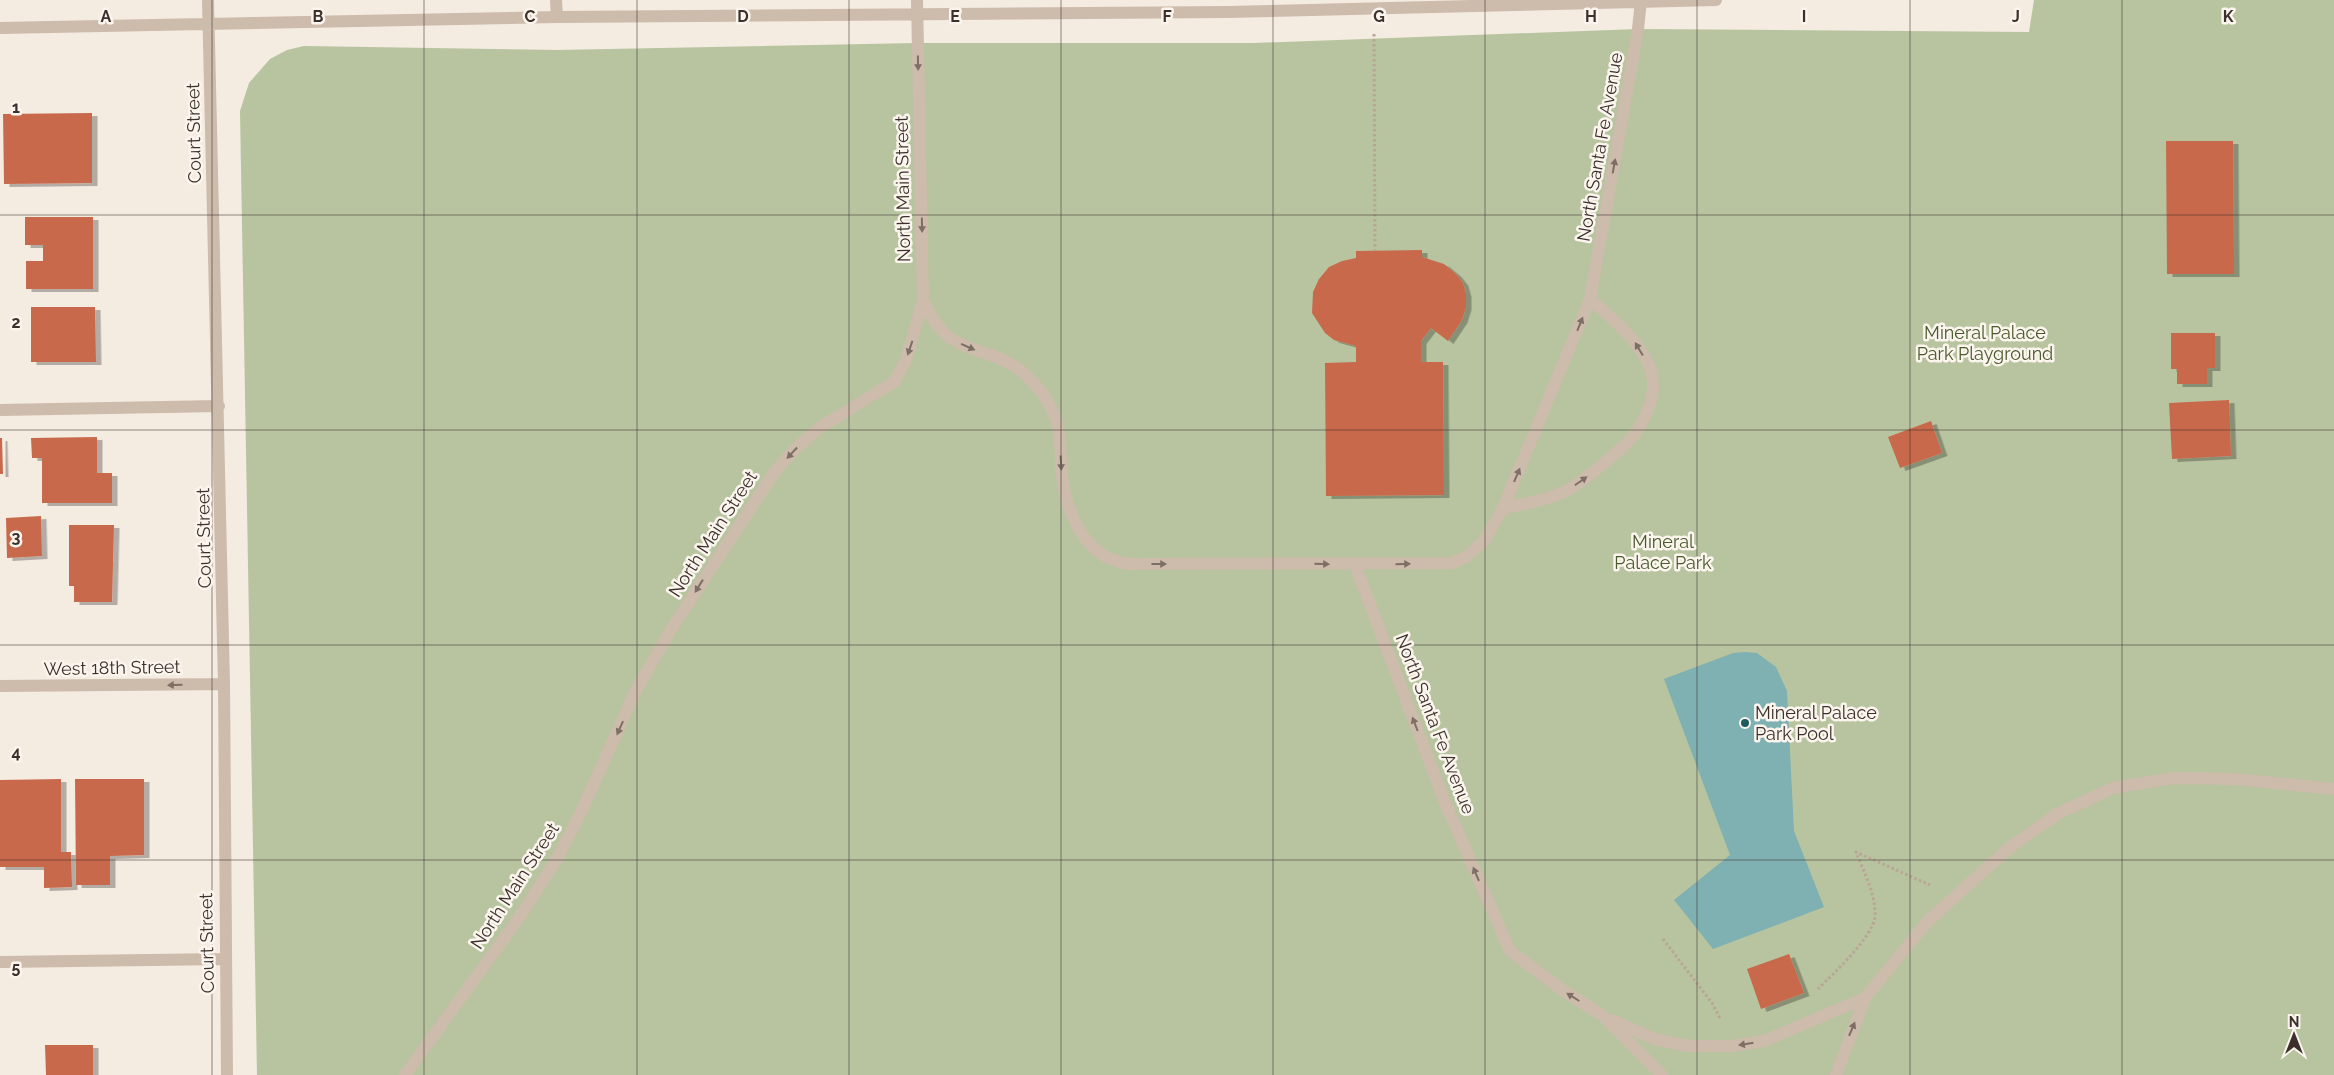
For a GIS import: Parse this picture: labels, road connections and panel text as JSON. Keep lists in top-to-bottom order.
{
  "streets": {
    "street": [
      "Court Street",
      "North Santa Fe Avenue",
      "North Main Street",
      "West 18th Street"
    ]
  },
  "crossings": [
    ["Court Street", "West 18th Street"]
  ],
  "one_way": ["North Main Street", "West 18th Street"],
  "parks": ["Mineral Palace Park Playground", "Mineral Palace Park"],
  "places": ["Mineral Palace Park Pool"],
  "north": "top",
  "grid": {
    "columns": [
      "A",
      "B",
      "C",
      "D",
      "E",
      "F",
      "G",
      "H",
      "I",
      "J",
      "K"
    ],
    "rows": [
      "1",
      "2",
      "3",
      "4",
      "5"
    ]
  }
}
